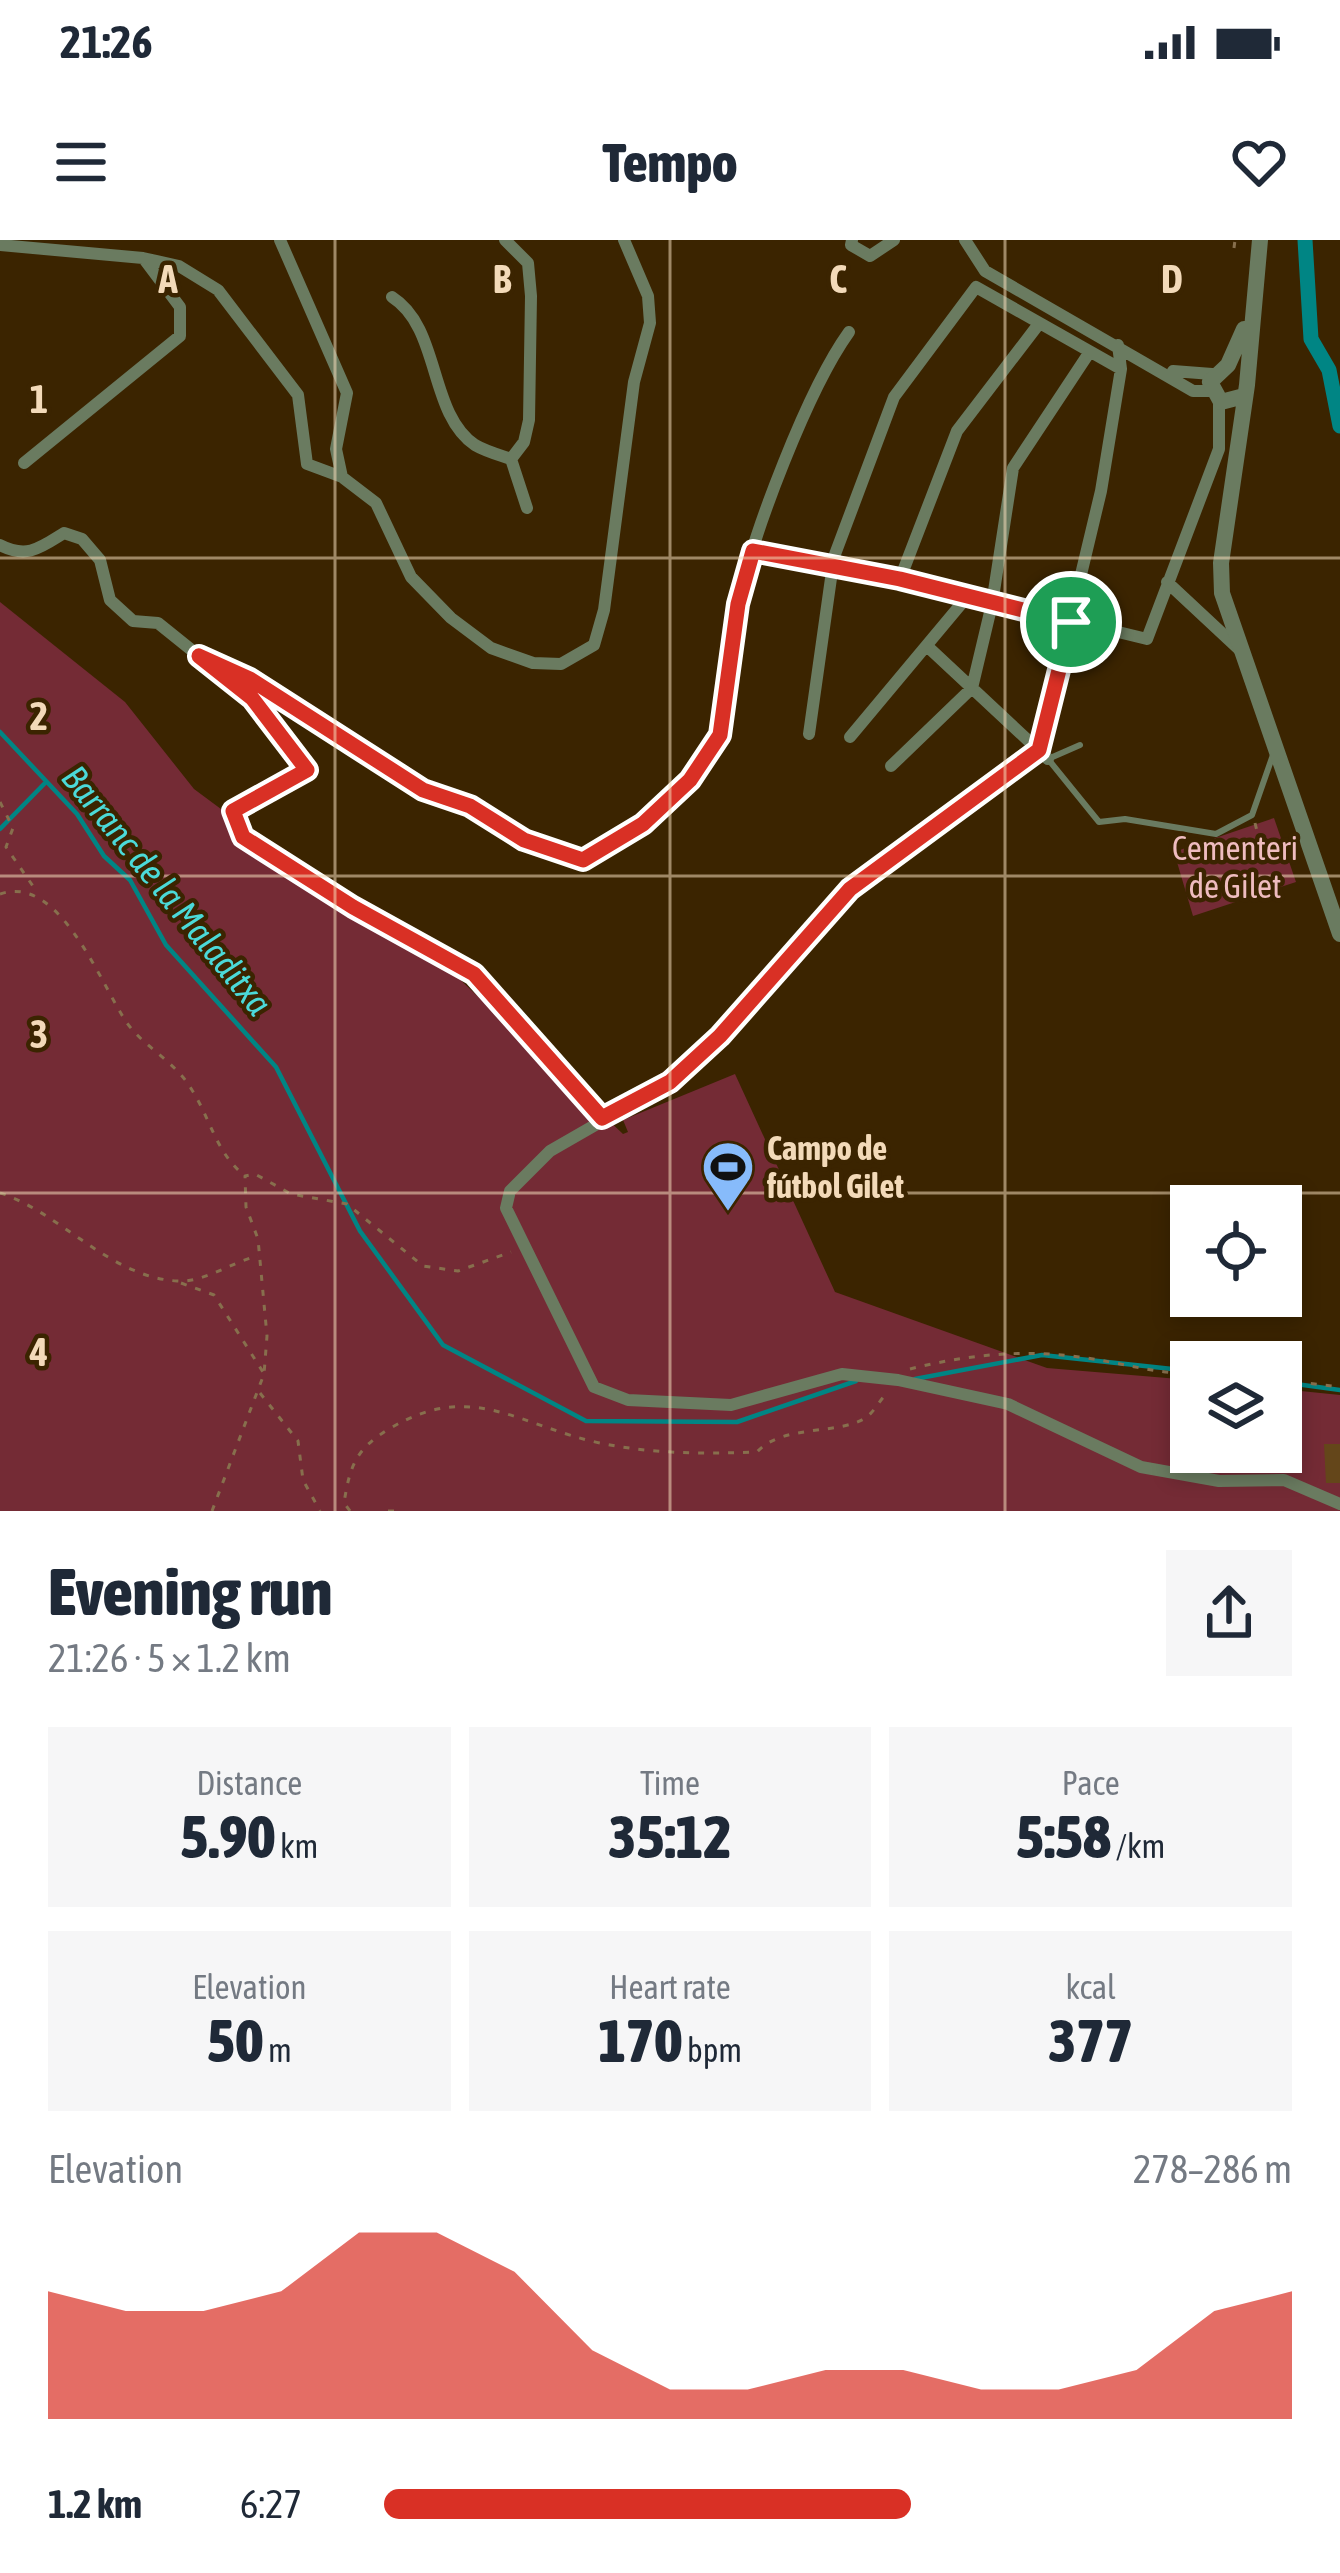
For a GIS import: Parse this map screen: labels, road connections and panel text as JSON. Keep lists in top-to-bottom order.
{
  "water": ["Barranc de la Maladitxa"],
  "parks": ["Cementeri de Gilet"],
  "places": {
    "sports": ["Campo de fútbol Gilet"]
  },
  "page": {
    "status": "21:26",
    "header": "Tempo",
    "heading": ["Evening run", "21:26 · 5 × 1.2 km"],
    "stats": [
      ["Distance", "5.90 km"],
      ["Time", "35:12"],
      ["Pace", "5:58 /km"],
      ["Elevation", "50 m"],
      ["Heart rate", "170 bpm"],
      ["kcal", "377"]
    ],
    "chart": ["Elevation", "278–286 m"],
    "list": [
      {
        "name": "1.2 km",
        "note": "6:27"
      }
    ]
  },
  "grid": {
    "columns": [
      "A",
      "B",
      "C",
      "D"
    ],
    "rows": [
      "1",
      "2",
      "3",
      "4"
    ]
  }
}
